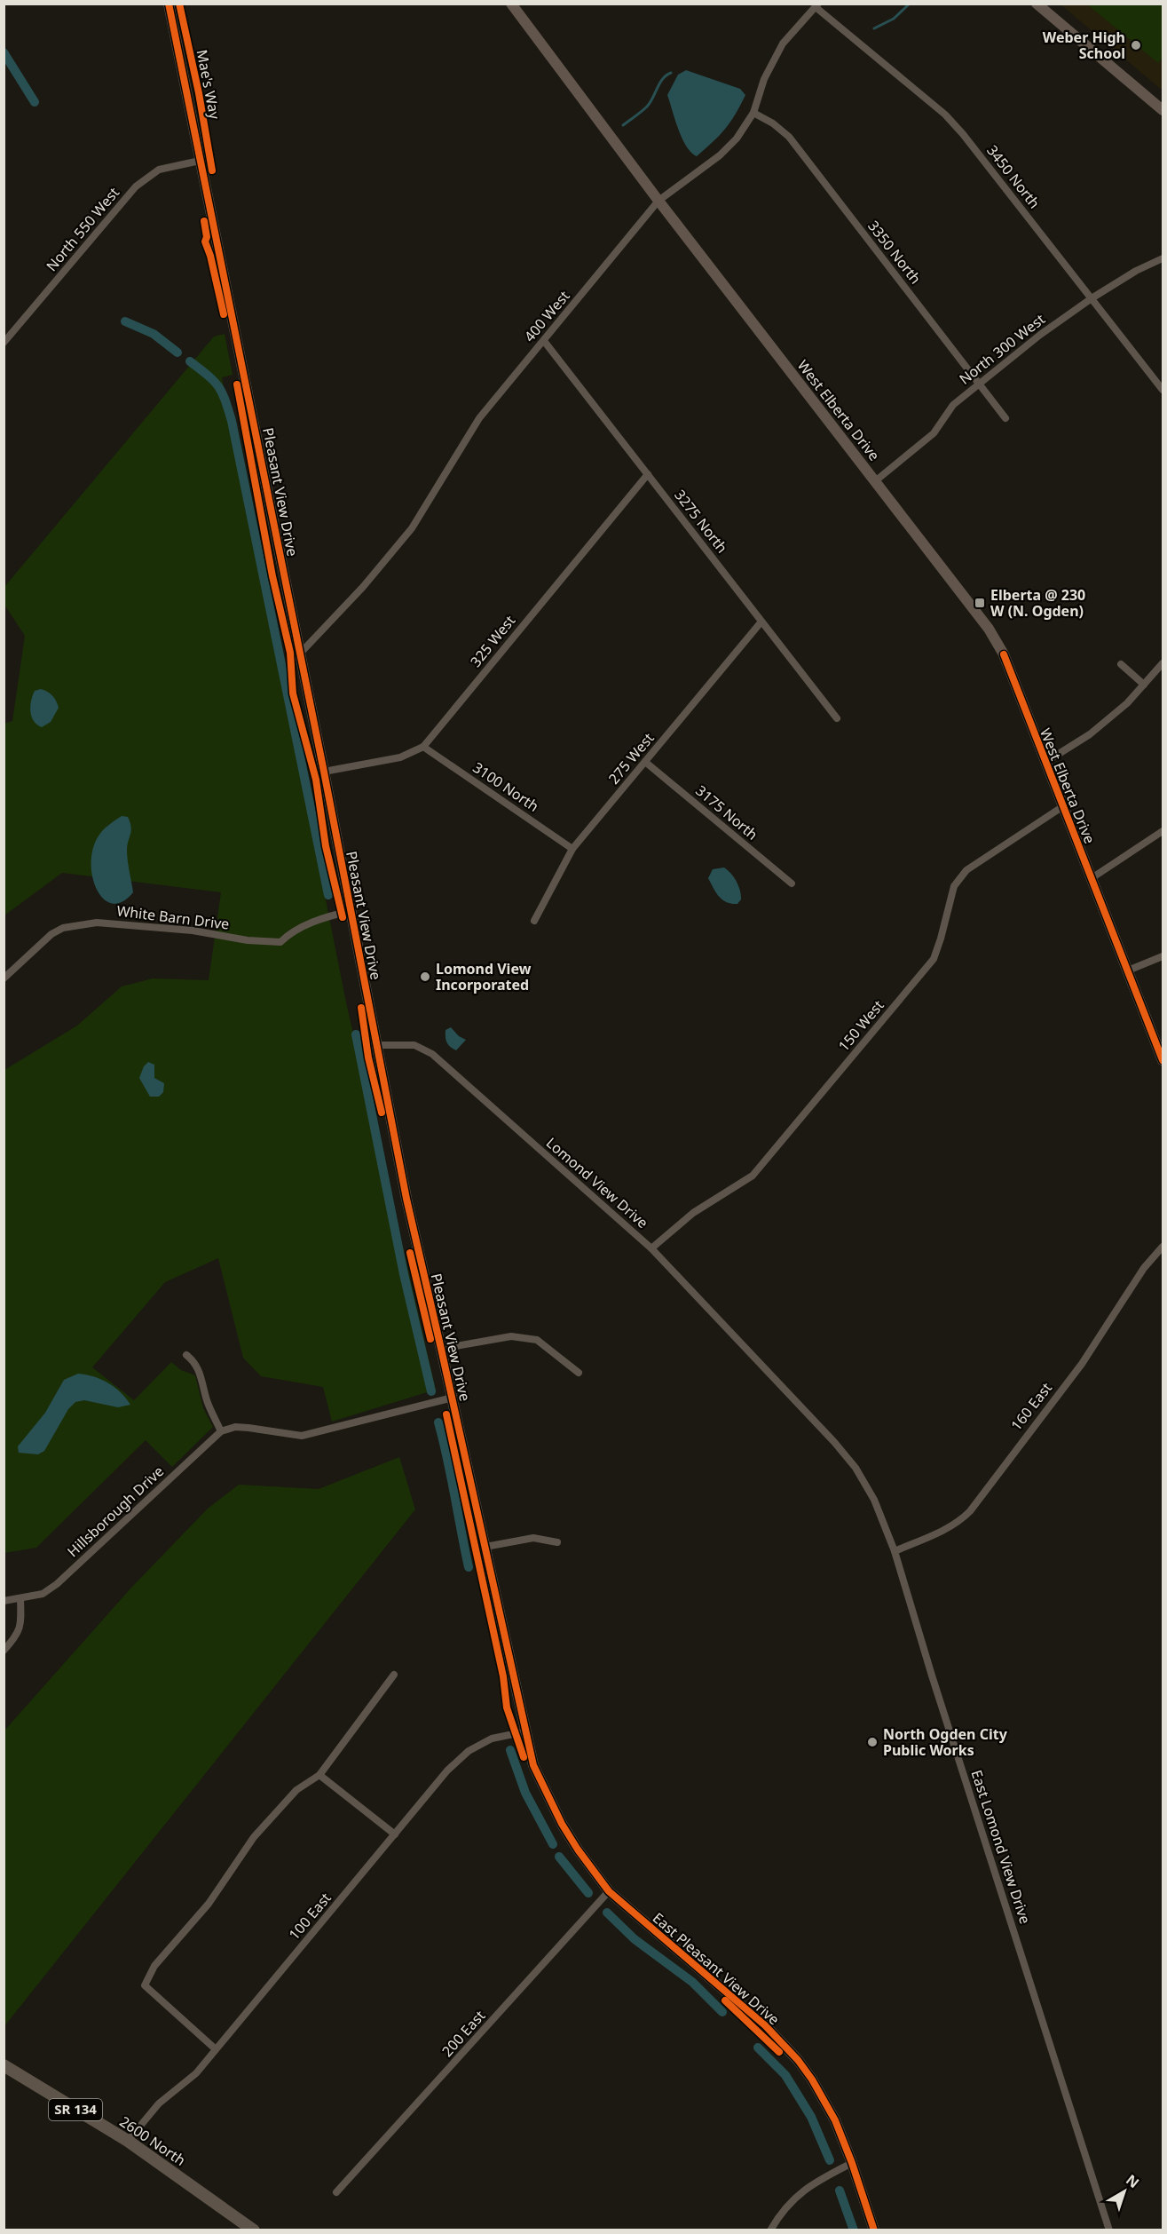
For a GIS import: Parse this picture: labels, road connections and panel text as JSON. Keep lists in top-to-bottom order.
{
  "streets": {
    "main road": ["SR 134", "2600 North"],
    "street": [
      "3450 North",
      "North 550 West",
      "3350 North",
      "400 West",
      "North 300 West",
      "West Elberta Drive",
      "Pleasant View Drive",
      "3275 North",
      "325 West",
      "275 West",
      "3100 North",
      "3175 North",
      "White Barn Drive",
      "150 West",
      "Lomond View Drive",
      "160 East",
      "Hillsborough Drive",
      "East Lomond View Drive",
      "100 East",
      "East Pleasant View Drive",
      "200 East"
    ],
    "cycle path": ["Mae's Way"]
  },
  "crossings": [
    ["3450 North", "400 West"],
    ["3450 North", "North 300 West"],
    ["North 550 West", "Pleasant View Drive"],
    ["3350 North", "400 West"],
    ["3350 North", "North 300 West"],
    ["400 West", "West Elberta Drive"],
    ["400 West", "Pleasant View Drive"],
    ["400 West", "3275 North"],
    ["North 300 West", "West Elberta Drive"],
    ["West Elberta Drive", "150 West"],
    ["Pleasant View Drive", "325 West"],
    ["Pleasant View Drive", "White Barn Drive"],
    ["Pleasant View Drive", "Lomond View Drive"],
    ["Pleasant View Drive", "100 East"],
    ["Pleasant View Drive", "East Pleasant View Drive"],
    ["3275 North", "325 West"],
    ["3275 North", "275 West"],
    ["325 West", "3100 North"],
    ["275 West", "3100 North"],
    ["275 West", "3175 North"],
    ["150 West", "Lomond View Drive"],
    ["Lomond View Drive", "East Lomond View Drive"],
    ["160 East", "East Lomond View Drive"],
    ["100 East", "2600 North"],
    ["East Pleasant View Drive", "200 East"]
  ],
  "places": {
    "other": ["Weber High School", "Lomond View Incorporated", "North Ogden City Public Works"],
    "transit": ["Elberta @ 230 W (N. Ogden)"]
  },
  "north": "top right"
}
